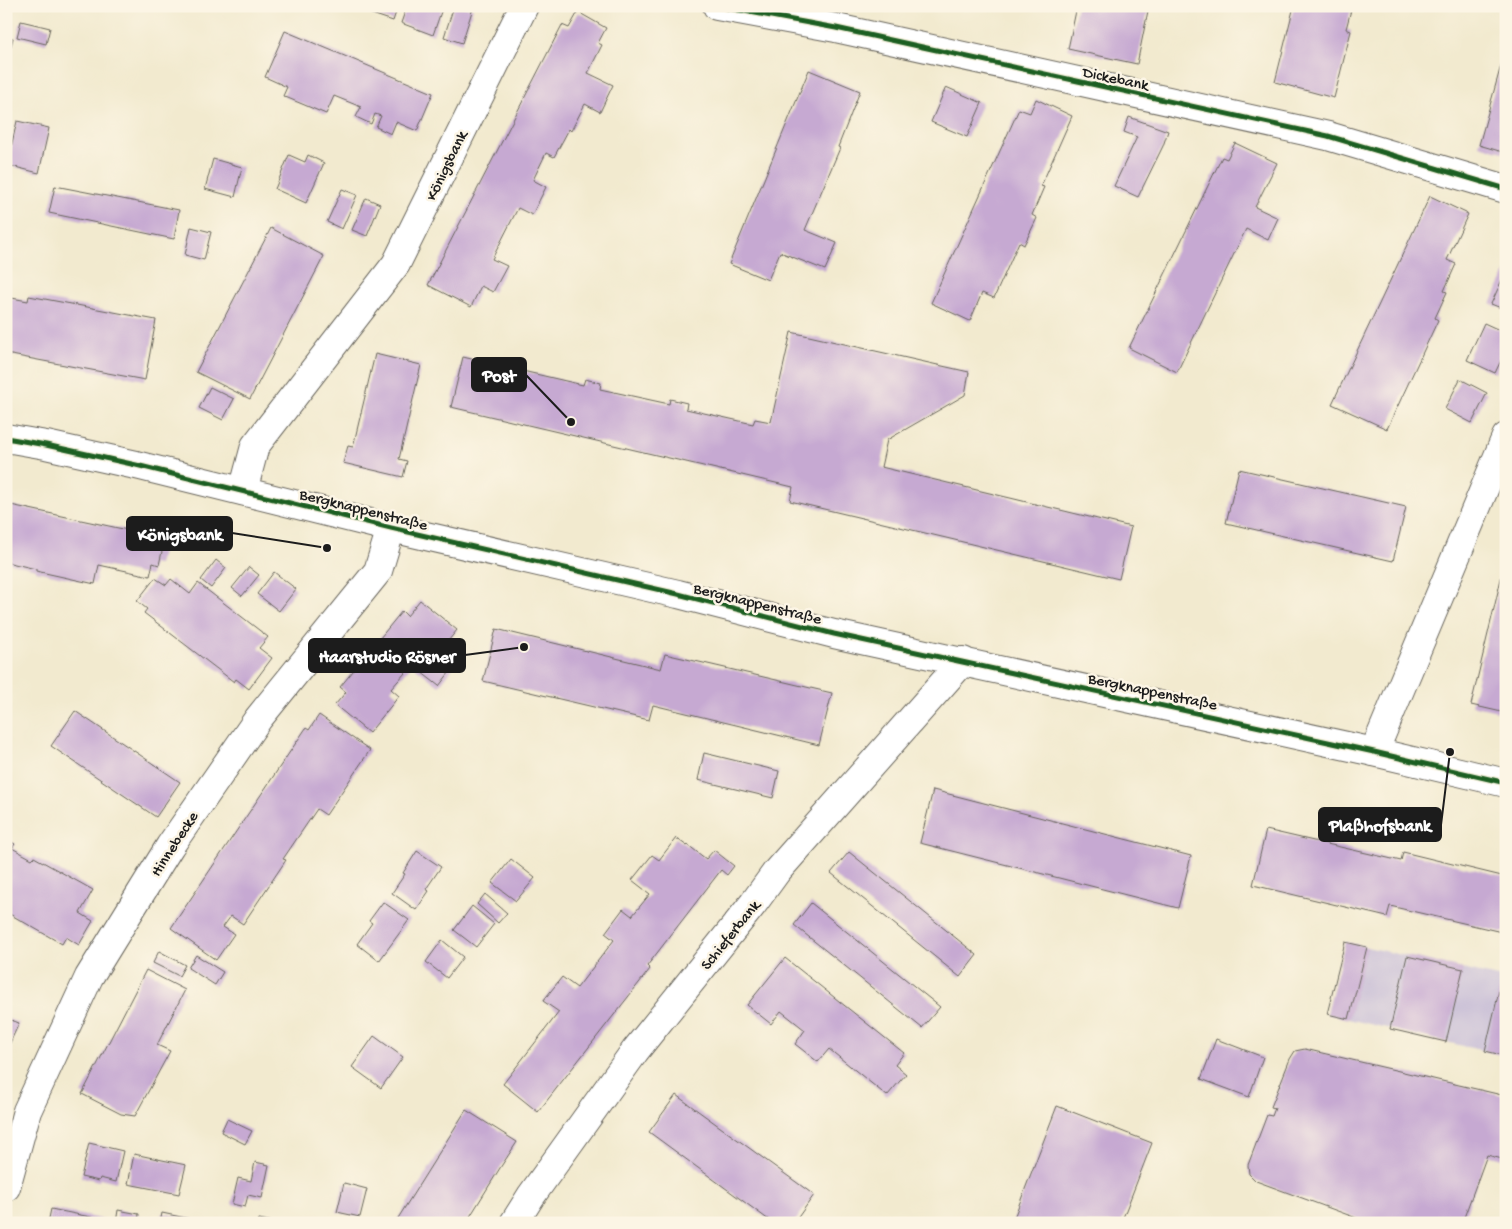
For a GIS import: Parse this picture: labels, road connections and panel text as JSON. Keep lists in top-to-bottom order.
{
  "streets": {
    "street": [
      "Dickebank",
      "Königsbank",
      "Bergknappenstraße",
      "Hinnebecke",
      "Schieferbank"
    ]
  },
  "crossings": [
    ["Königsbank", "Bergknappenstraße"],
    ["Bergknappenstraße", "Hinnebecke"],
    ["Bergknappenstraße", "Schieferbank"]
  ],
  "places": [
    "Post",
    "Königsbank",
    "Haarstudio Rösner",
    "Plaßhofsbank"
  ]
}
